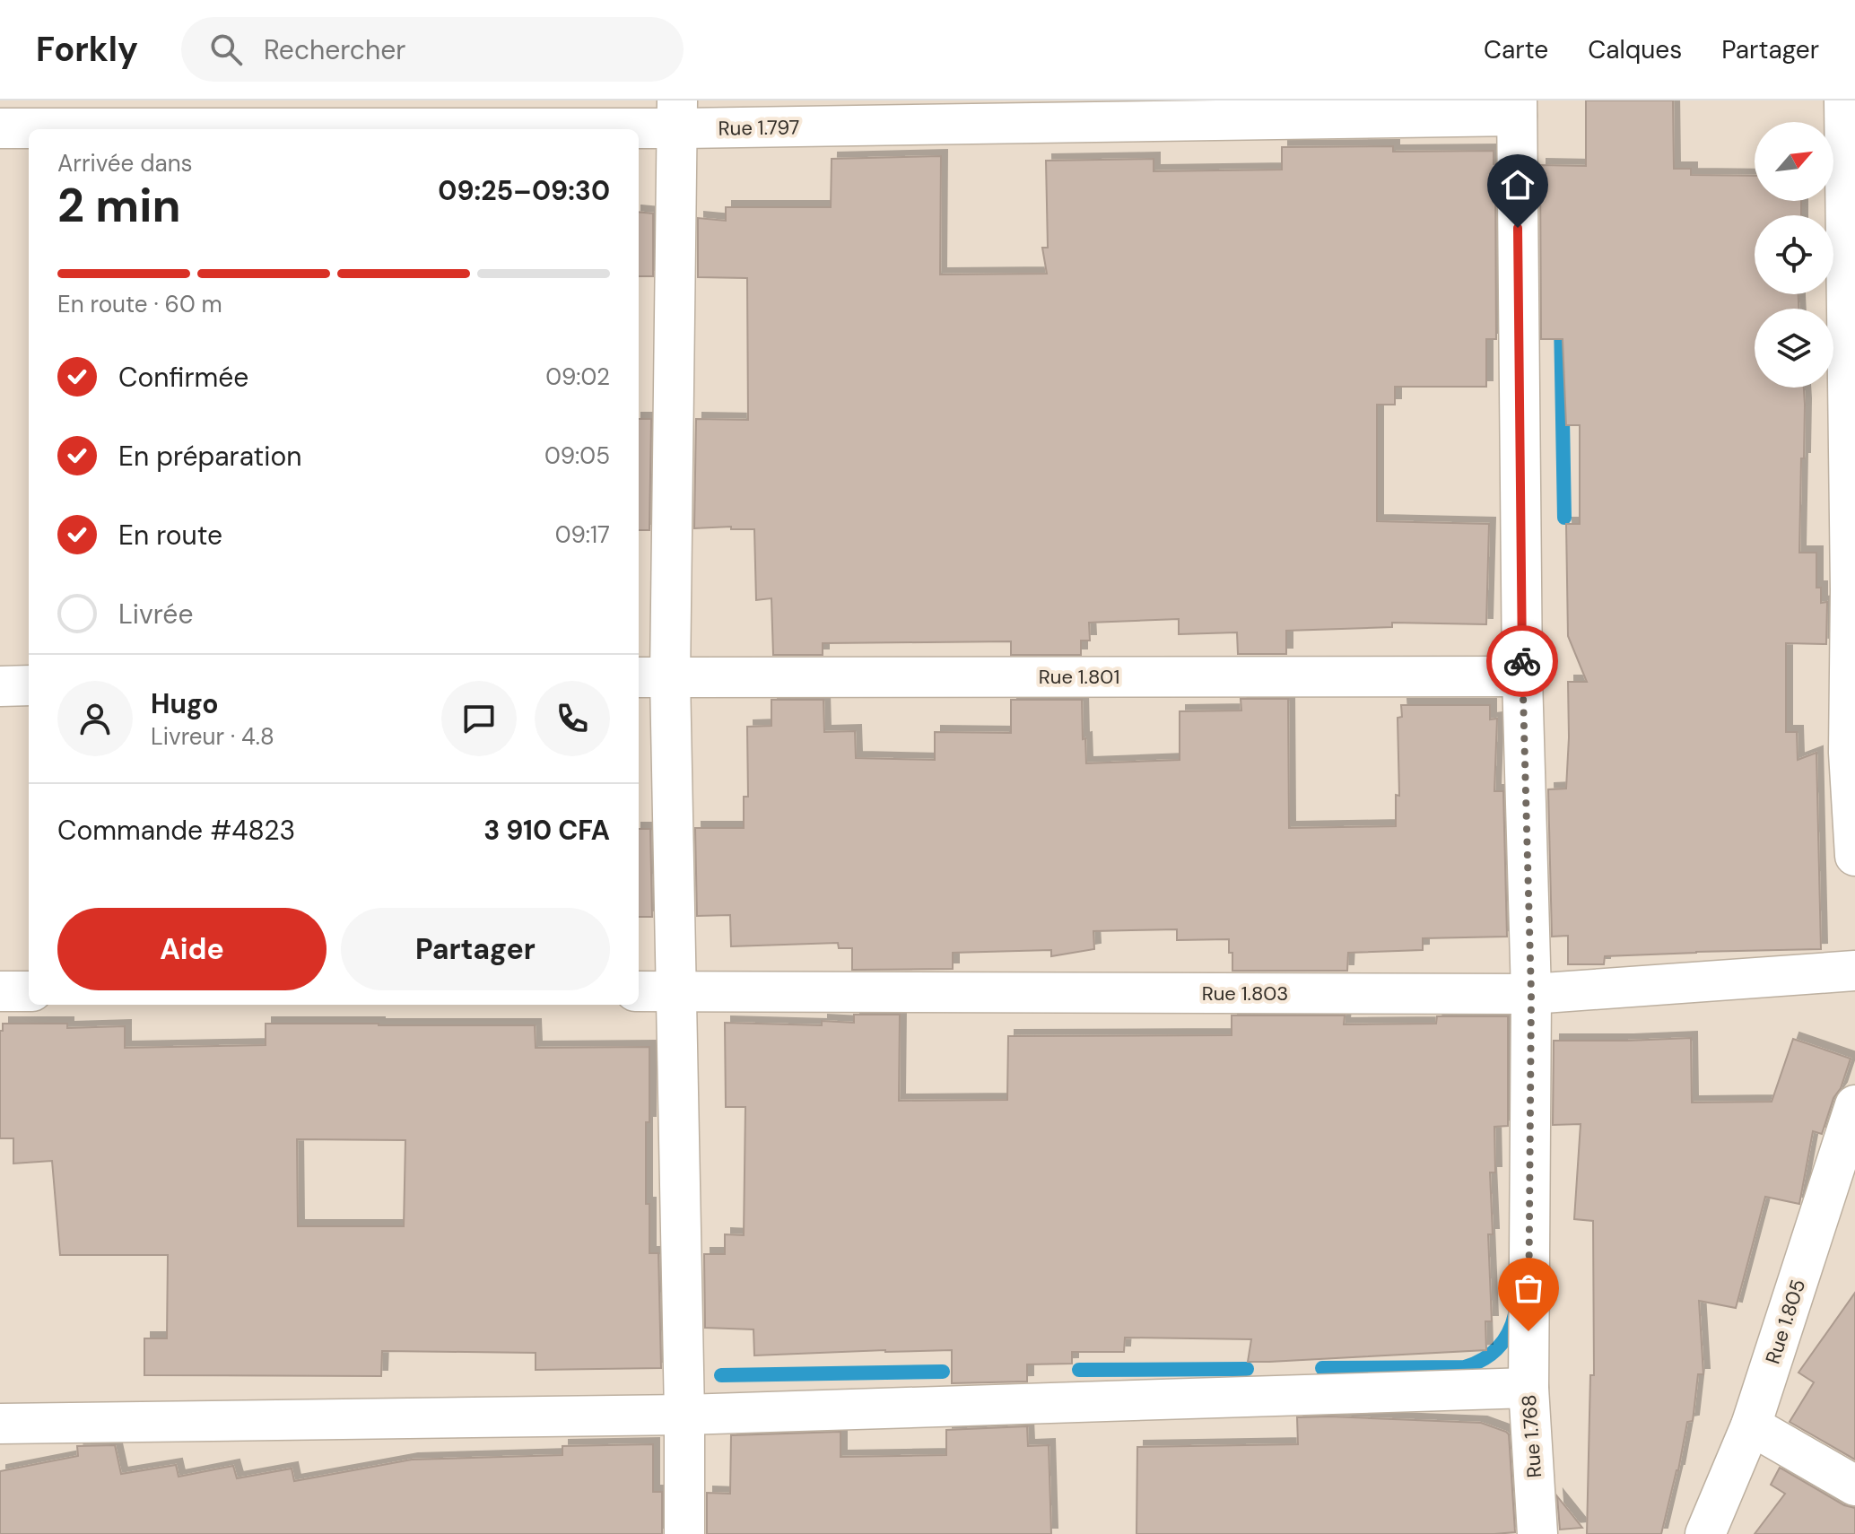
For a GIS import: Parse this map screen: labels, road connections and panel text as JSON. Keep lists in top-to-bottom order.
{
  "streets": {
    "street": [
      "Rue 1.797",
      "Rue 1.801",
      "Rue 1.803",
      "Rue 1.805",
      "Rue 1.768"
    ]
  },
  "crossings": [
    ["Rue 1.797", "Rue 1.768"],
    ["Rue 1.801", "Rue 1.768"],
    ["Rue 1.803", "Rue 1.768"]
  ],
  "north": "top right",
  "page": {
    "header": "Forkly",
    "search": "Rechercher",
    "nav": ["Carte", "Calques", "Partager"],
    "heading": ["2 min", "Arrivée dans", "09:25–09:30"],
    "panel": [
      "Hugo",
      "Livreur · 4.8",
      "Commande #4823",
      "3 910 CFA"
    ],
    "bar": "En route · 60 m",
    "list": [
      ["Confirmée", "09:02"],
      ["En préparation", "09:05"],
      ["En route", "09:17"],
      "Livrée"
    ],
    "buttons": ["Aide", "Partager"]
  }
}
